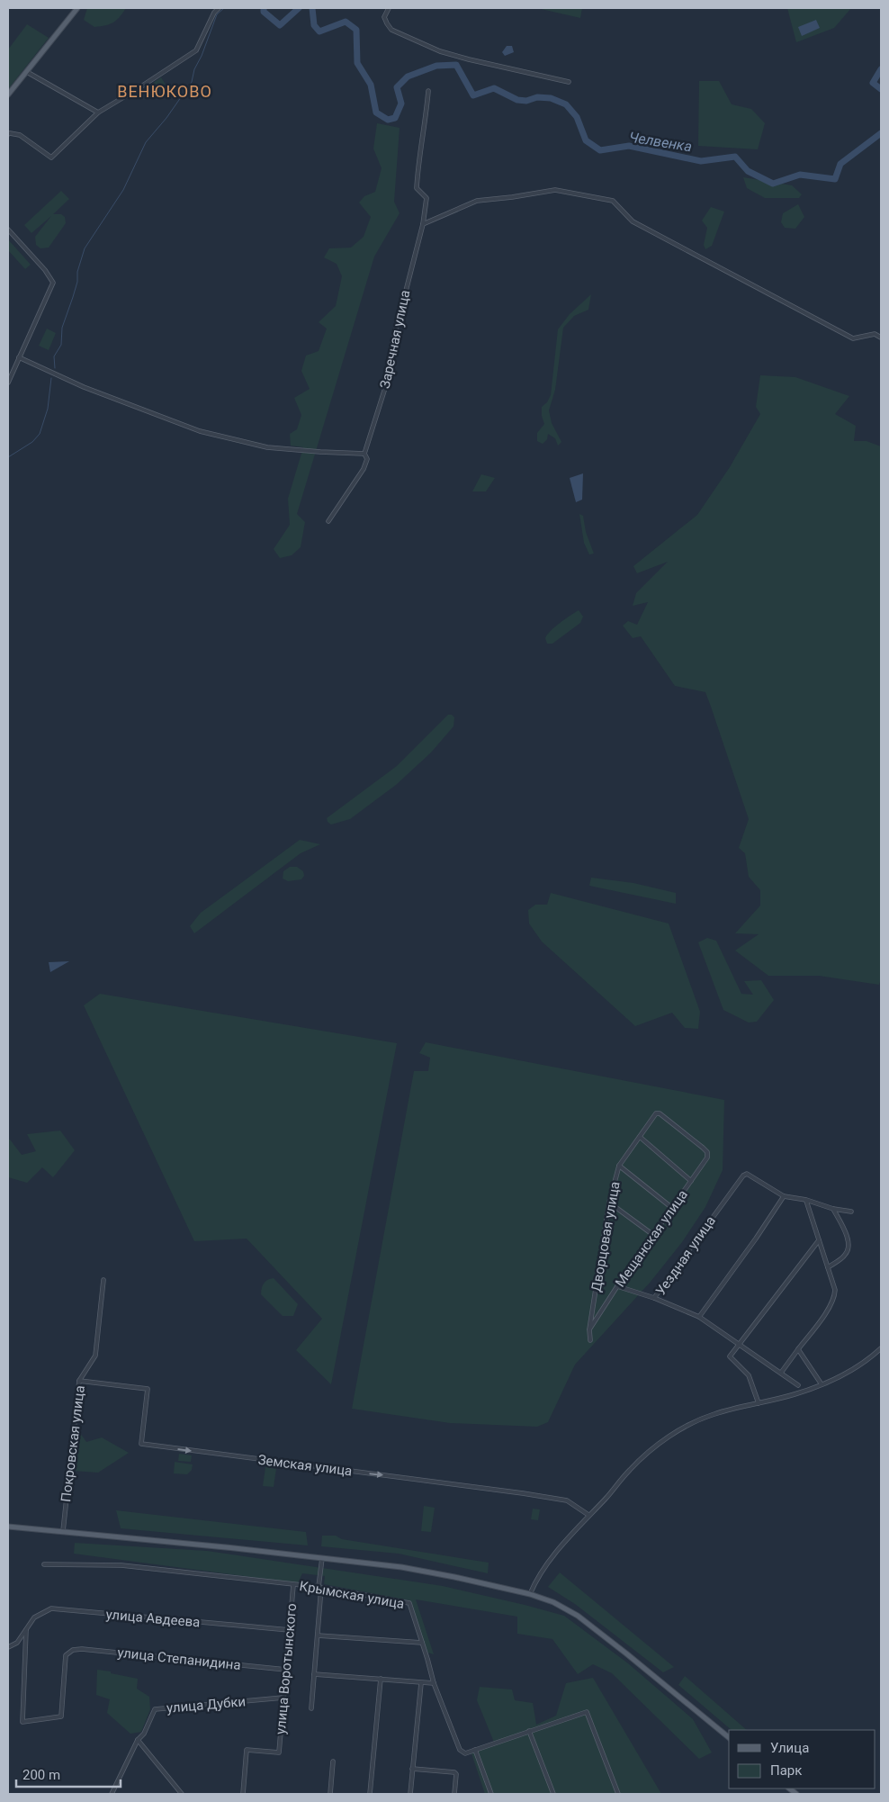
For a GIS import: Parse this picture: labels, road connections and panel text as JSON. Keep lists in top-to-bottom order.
{
  "streets": {
    "street": [
      "Заречная улица",
      "Дворцовая улица",
      "Мещанская улица",
      "Уездная улица",
      "Покровская улица",
      "Земская улица",
      "Крымская улица",
      "улица Авдеева",
      "улица Степанидина",
      "улица Воротынского",
      "улица Дубки"
    ]
  },
  "crossings": [
    ["Дворцовая улица", "Мещанская улица"],
    ["Покровская улица", "Земская улица"],
    ["Крымская улица", "улица Воротынского"],
    ["улица Авдеева", "улица Степанидина"],
    ["улица Авдеева", "улица Воротынского"],
    ["улица Степанидина", "улица Воротынского"],
    ["улица Воротынского", "улица Дубки"]
  ],
  "one_way": ["Земская улица"],
  "districts": ["ВЕНЮКОВО"],
  "water": ["Челвенка"],
  "legend": ["Улица", "Парк"],
  "scale_bar": "200 m"
}
